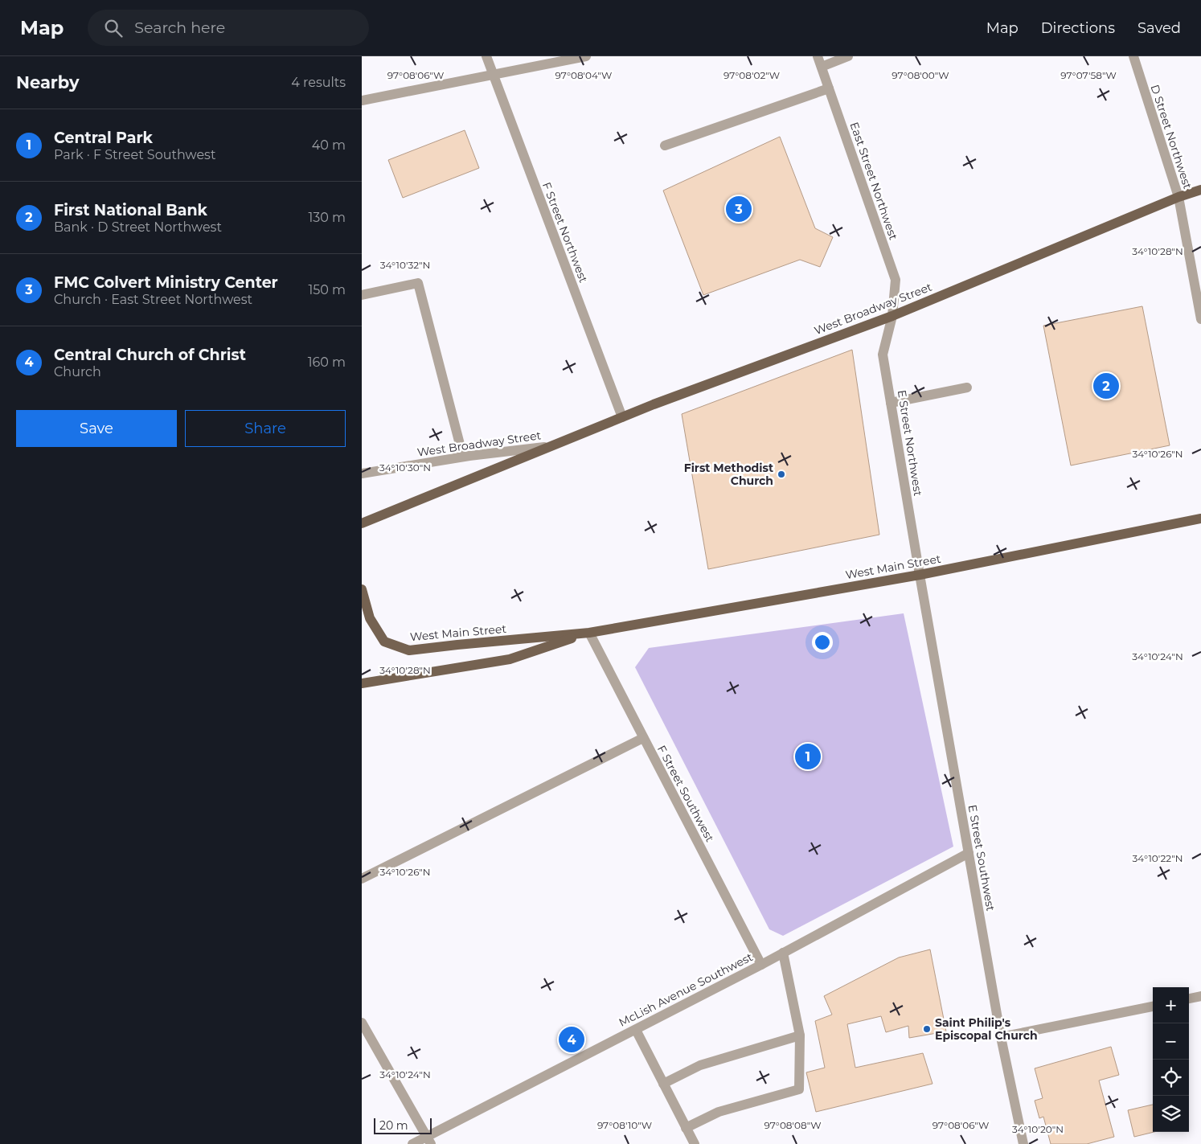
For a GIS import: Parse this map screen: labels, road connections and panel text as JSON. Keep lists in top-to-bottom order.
{
  "streets": {
    "main road": ["West Broadway Street", "West Main Street"],
    "street": [
      "D Street Northwest",
      "East Street Northwest",
      "F Street Northwest",
      "E Street Northwest",
      "F Street Southwest",
      "E Street Southwest",
      "McLish Avenue Southwest"
    ]
  },
  "crossings": [
    ["D Street Northwest", "West Broadway Street"],
    ["East Street Northwest", "West Broadway Street"],
    ["East Street Northwest", "E Street Northwest"],
    ["F Street Northwest", "West Broadway Street"],
    ["West Broadway Street", "E Street Northwest"],
    ["E Street Northwest", "West Main Street"],
    ["E Street Northwest", "E Street Southwest"],
    ["West Main Street", "F Street Southwest"],
    ["West Main Street", "E Street Southwest"],
    ["F Street Southwest", "McLish Avenue Southwest"],
    ["E Street Southwest", "McLish Avenue Southwest"]
  ],
  "places": ["First Methodist Church", "Saint Philip's Episcopal Church"],
  "scale_bar": "20 m",
  "page": {
    "header": "Map",
    "search": "Search here",
    "nav": ["Map", "Directions", "Saved"],
    "heading": ["Nearby", "4 results"],
    "list": [
      {
        "mark": "1",
        "name": "Central Park",
        "note": "Park · F Street Southwest",
        "value": "40 m"
      },
      {
        "mark": "2",
        "name": "First National Bank",
        "note": "Bank · D Street Northwest",
        "value": "130 m"
      },
      {
        "mark": "3",
        "name": "FMC Colvert Ministry Center",
        "note": "Church · East Street Northwest",
        "value": "150 m"
      },
      {
        "mark": "4",
        "name": "Central Church of Christ",
        "note": "Church",
        "value": "160 m"
      }
    ],
    "pins": [
      "3",
      "2",
      "1",
      "4"
    ],
    "buttons": ["Save", "Share"],
    "map_buttons": ["+", "−"],
    "scale": "20 m"
  },
  "coordinates": [
    "97°08'06\"W",
    "97°08'04\"W",
    "97°08'02\"W",
    "97°08'00\"W",
    "97°07'58\"W",
    "34°10'28\"N",
    "34°10'32\"N",
    "34°10'26\"N",
    "34°10'30\"N",
    "34°10'24\"N",
    "34°10'22\"N",
    "97°08'10\"W",
    "97°08'08\"W",
    "34°10'20\"N"
  ]
}
